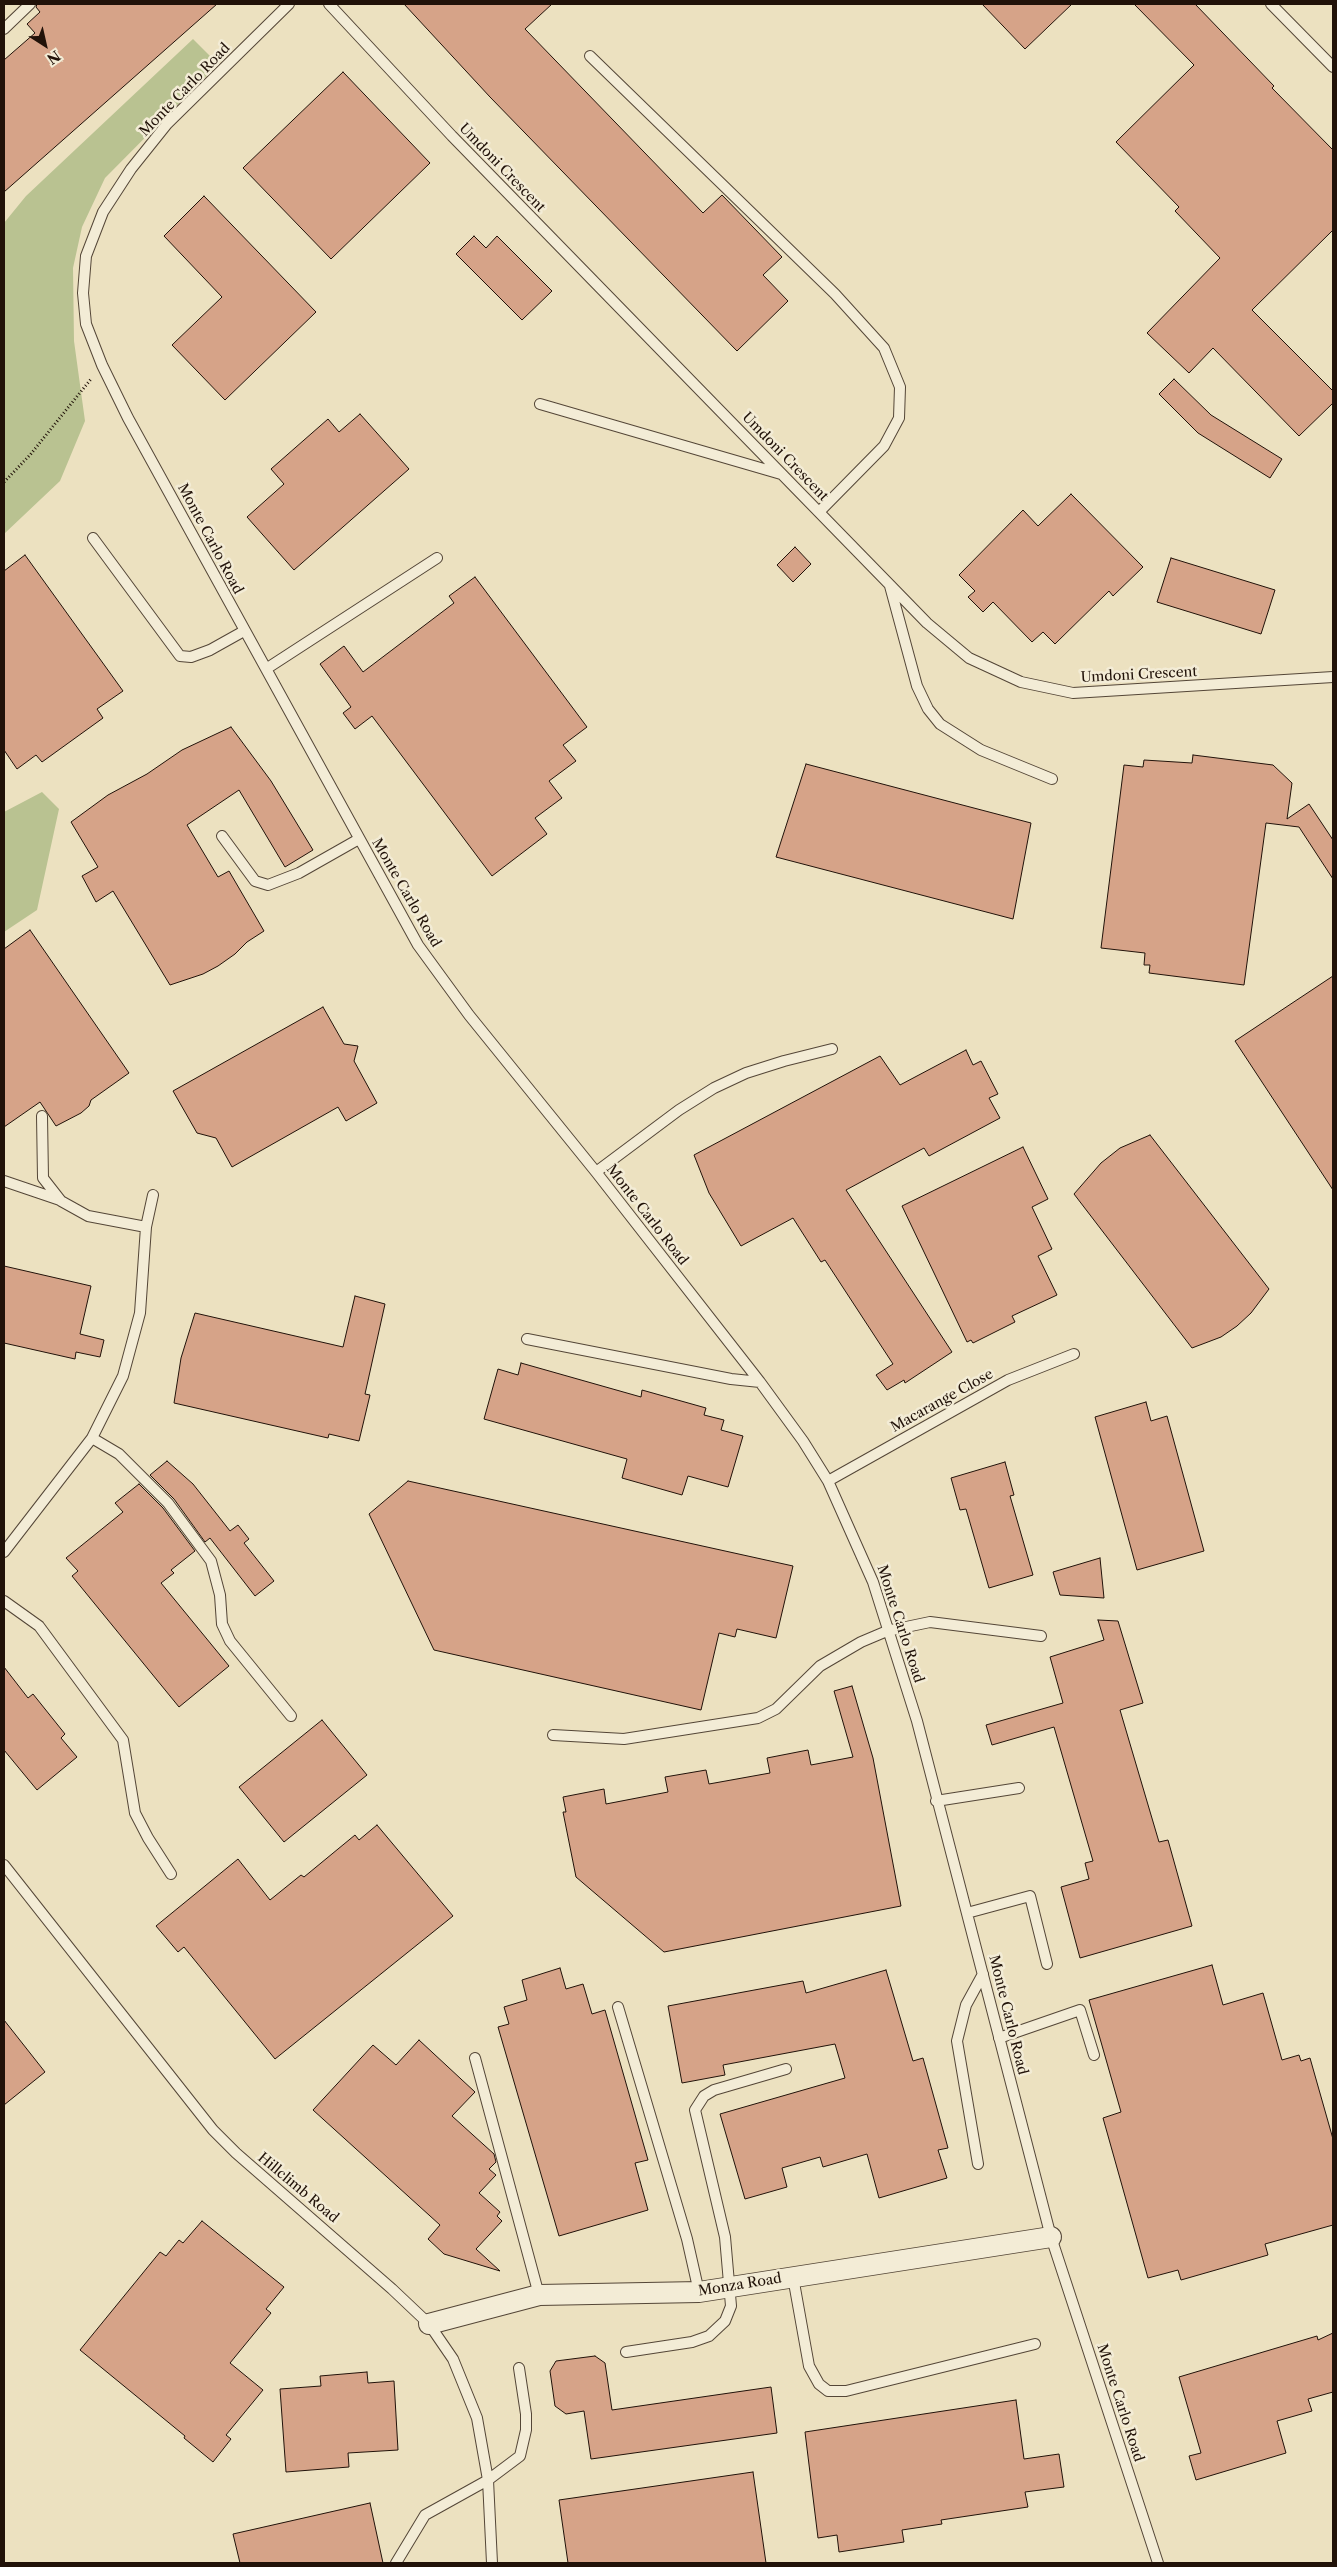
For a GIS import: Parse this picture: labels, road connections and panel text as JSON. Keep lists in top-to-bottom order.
{
  "streets": {
    "street": ["Monza Road"],
    "lane": [
      "Monte Carlo Road",
      "Umdoni Crescent",
      "Macarange Close",
      "Hillclimb Road"
    ]
  },
  "crossings": [
    ["Monte Carlo Road", "Macarange Close"],
    ["Monte Carlo Road", "Monza Road"],
    ["Hillclimb Road", "Monza Road"]
  ],
  "north": "bottom right"
}
